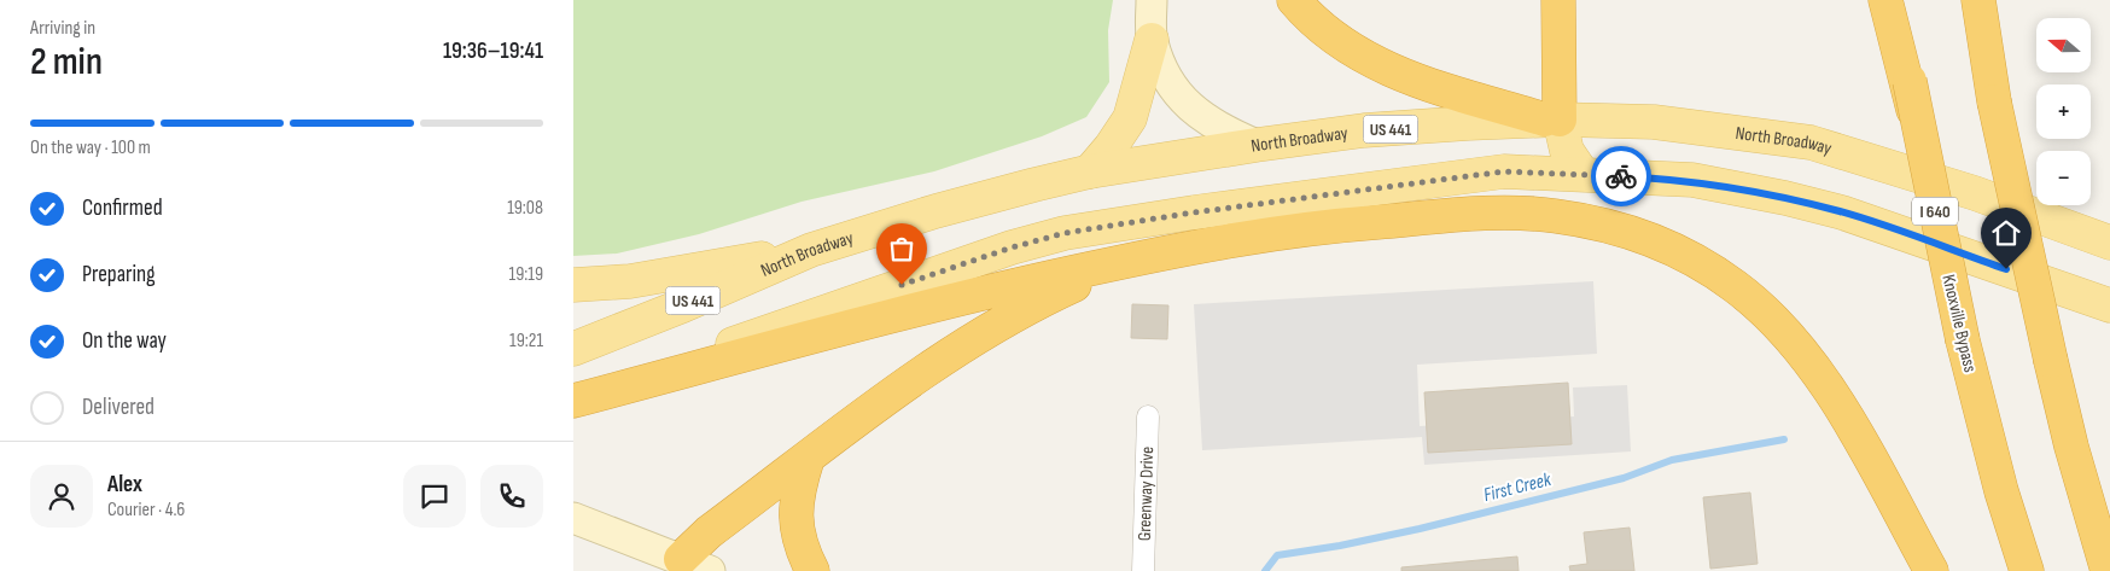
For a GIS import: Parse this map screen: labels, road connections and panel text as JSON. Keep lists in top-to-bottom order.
{
  "streets": {
    "highway": ["I 640", "Knoxville Bypass"],
    "main road": ["US 441", "North Broadway"],
    "street": ["Greenway Drive"]
  },
  "water": ["First Creek"],
  "north": "left",
  "page": {
    "heading": ["2 min", "Arriving in", "19:36–19:41"],
    "panel": ["Alex", "Courier · 4.6"],
    "map_buttons": ["+", "−"],
    "bar": "On the way · 100 m",
    "list": [
      ["Confirmed", "19:08"],
      ["Preparing", "19:19"],
      ["On the way", "19:21"],
      "Delivered"
    ]
  }
}
